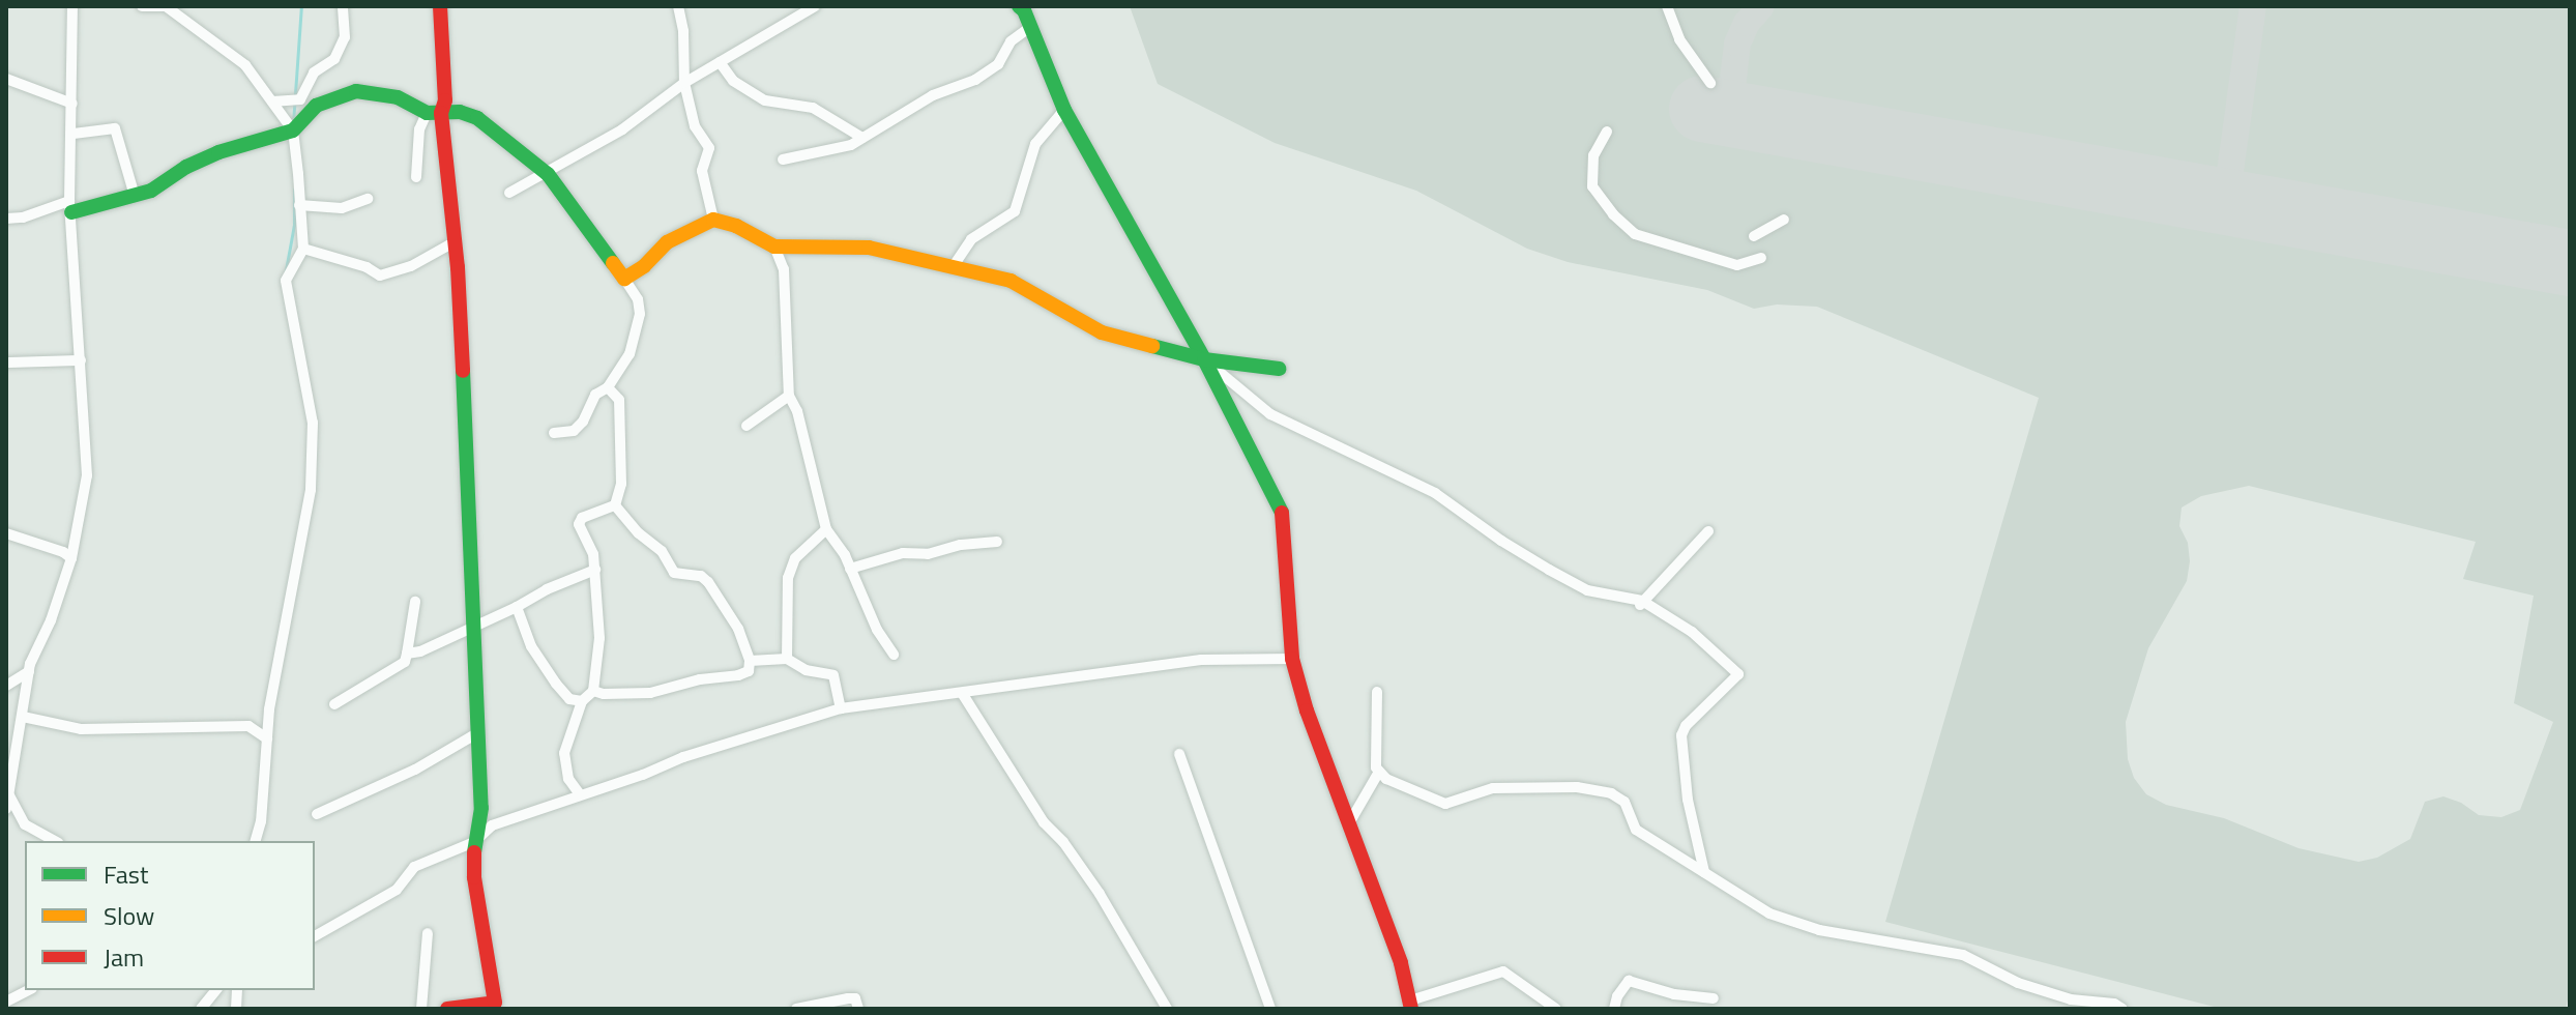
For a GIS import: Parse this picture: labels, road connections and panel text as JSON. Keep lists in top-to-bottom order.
{
  "legend": ["Fast", "Slow", "Jam"]
}
